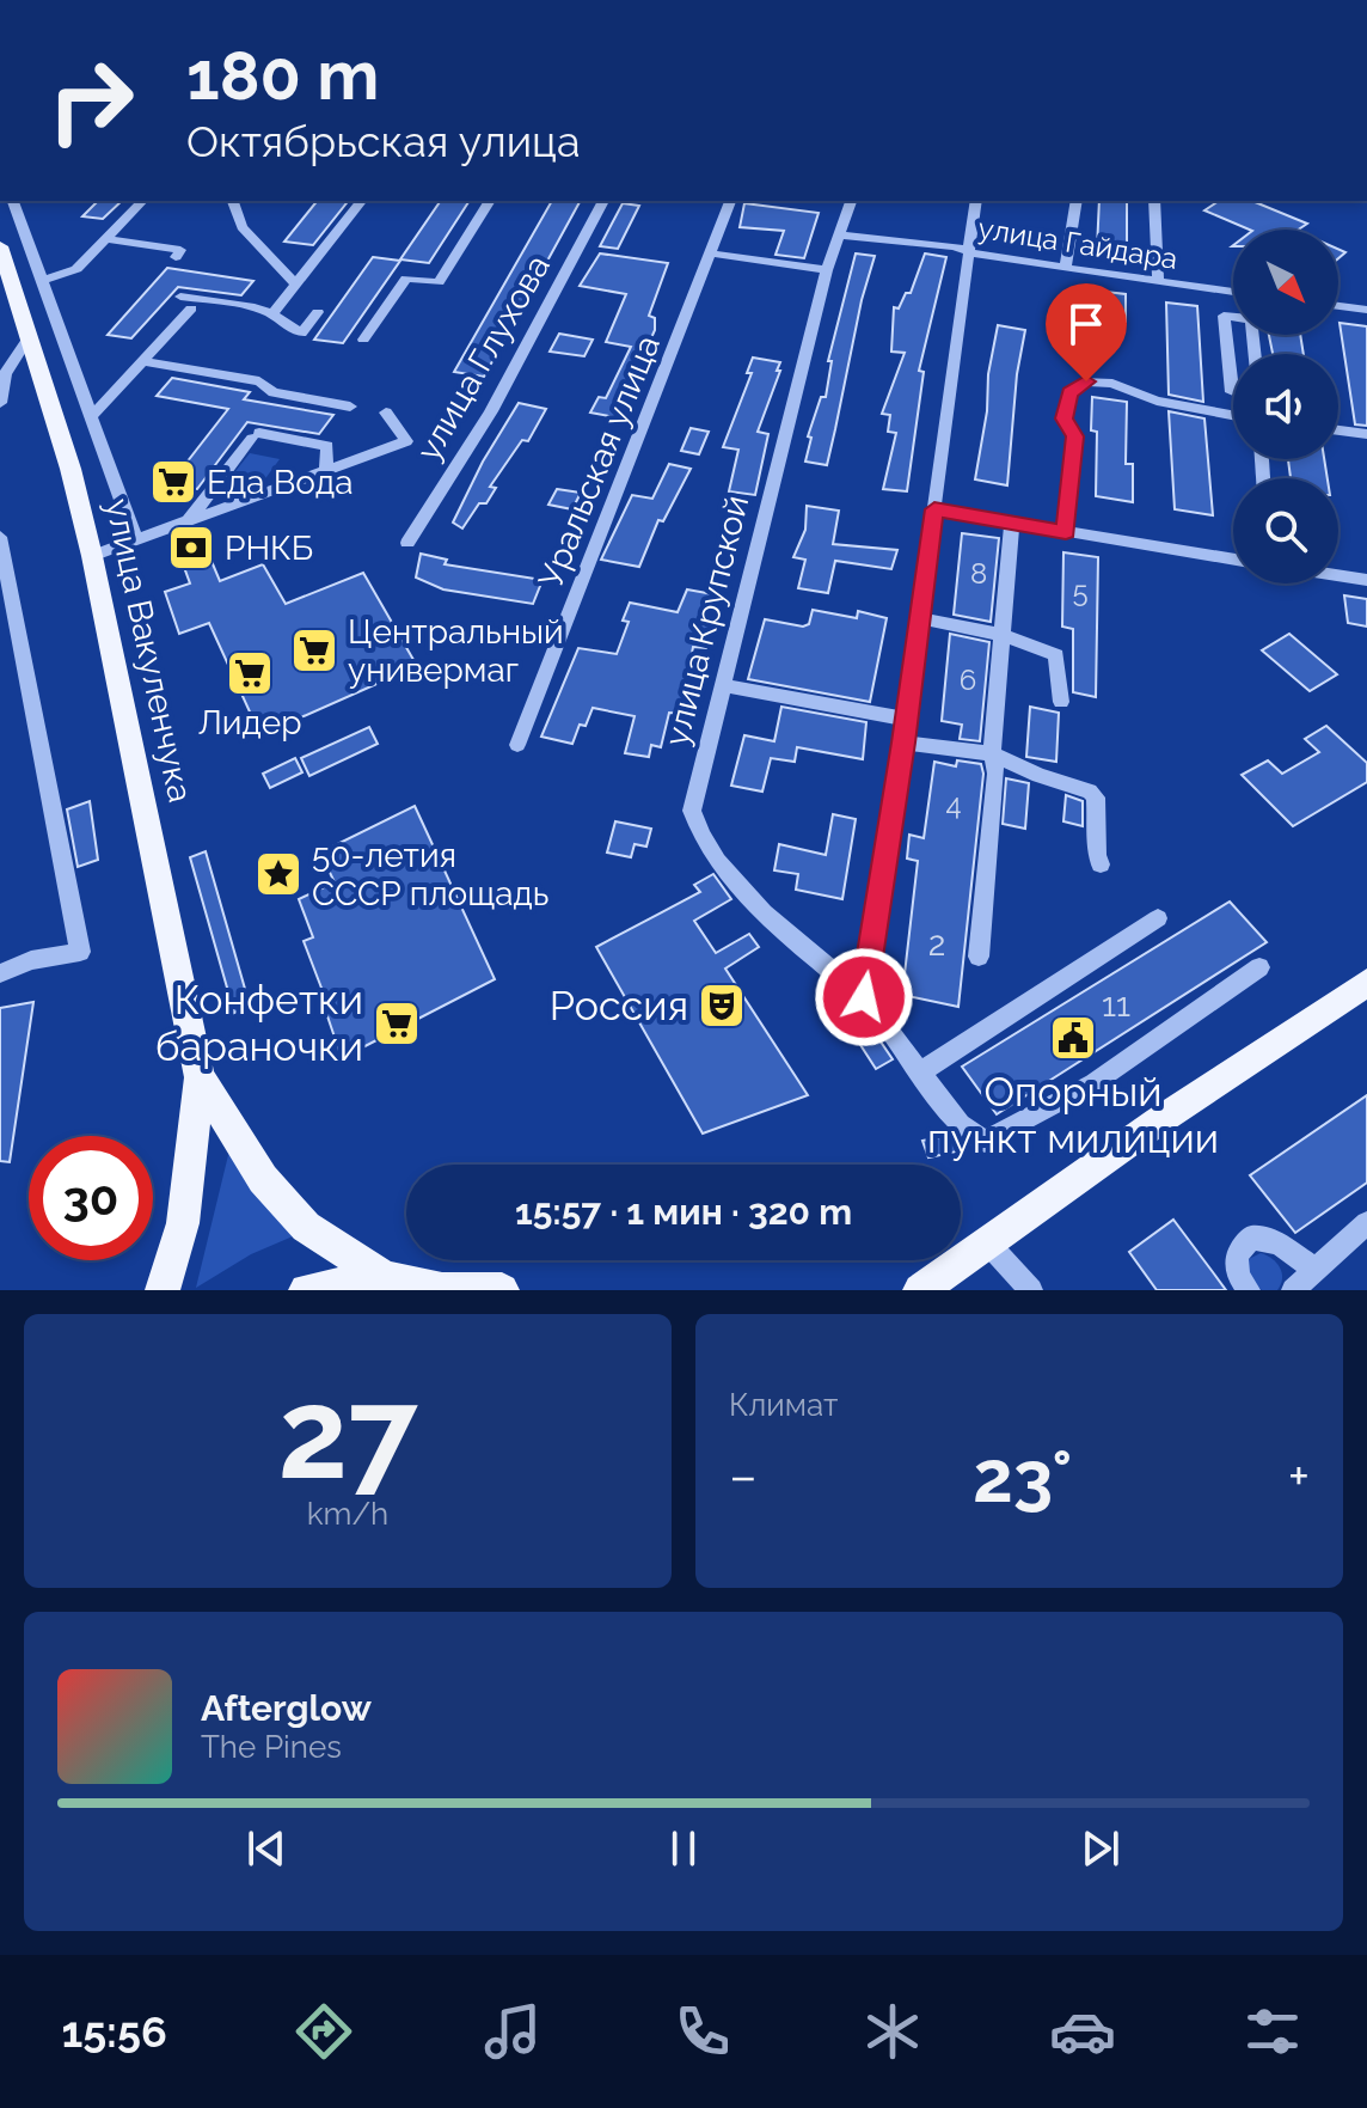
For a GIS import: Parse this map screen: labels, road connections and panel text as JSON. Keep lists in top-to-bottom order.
{
  "streets": {
    "main road": ["улица Вакуленчука"],
    "street": [
      "улица Гайдара",
      "улица Глухова",
      "Уральская улица",
      "улица Крупской"
    ]
  },
  "crossings": [
    ["улица Гайдара", "улица Крупской"]
  ],
  "places": {
    "supermarket": [
      "Еда Вода",
      "Центральный универмаг",
      "Лидер",
      "Конфетки бараночки"
    ],
    "bank": ["РНКБ"],
    "place": ["50-летия СССР площадь"],
    "theatre": ["Россия"],
    "public building": ["Опорный пункт милиции"]
  },
  "house_numbers": [
    "8",
    "5",
    "6",
    "4",
    "2",
    "11"
  ],
  "north": "bottom right",
  "page": {
    "turn": ["180 m", "Октябрьская улица"],
    "limit": "30",
    "trip": "15:57 · 1 мин · 320 m",
    "tile": [
      ["27", "km/h"],
      "Климат"
    ],
    "heat": ["−", "23°", "+"],
    "song": ["Afterglow", "The Pines"],
    "tabs": "15:56"
  }
}
